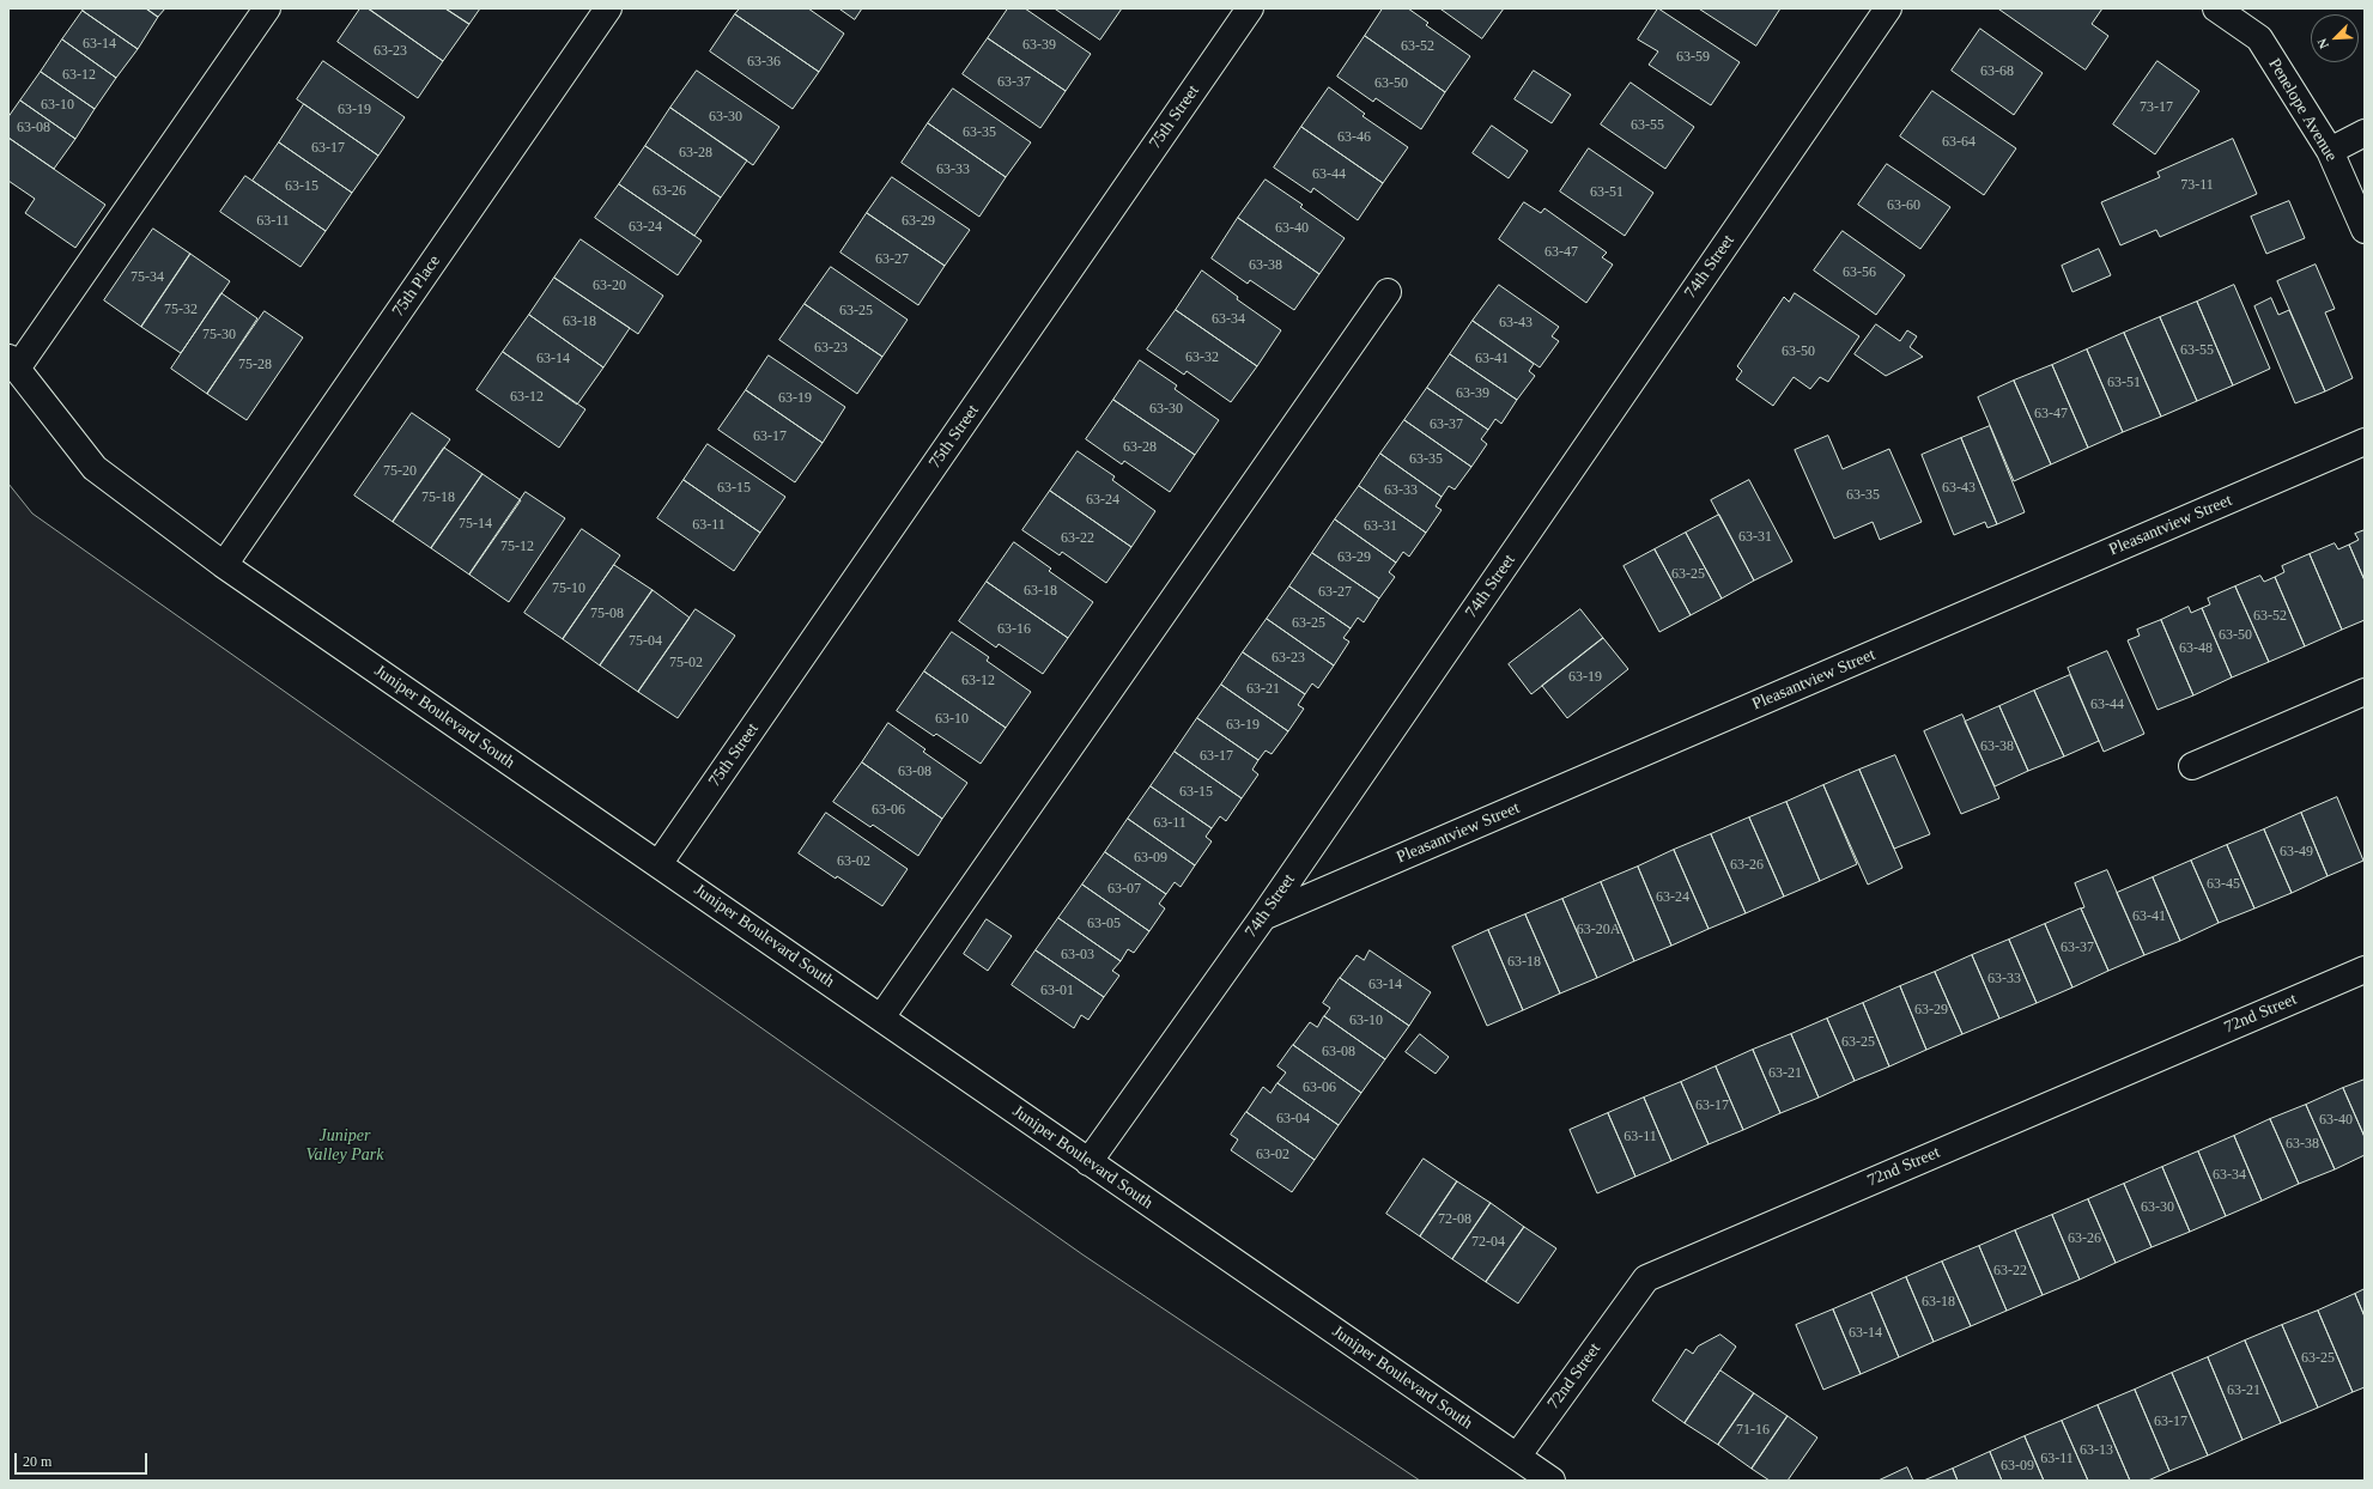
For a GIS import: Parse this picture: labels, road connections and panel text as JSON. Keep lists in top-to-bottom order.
{
  "streets": {
    "street": [
      "Penelope Avenue",
      "75th Street",
      "74th Street",
      "75th Place",
      "Pleasantview Street",
      "Juniper Boulevard South",
      "72nd Street"
    ]
  },
  "crossings": [
    ["75th Street", "Juniper Boulevard South"],
    ["74th Street", "Pleasantview Street"],
    ["74th Street", "Juniper Boulevard South"],
    ["75th Place", "Juniper Boulevard South"],
    ["Juniper Boulevard South", "72nd Street"]
  ],
  "parks": ["Juniper Valley Park"],
  "house_numbers": [
    "63-14",
    "63-39",
    "63-52",
    "63-23",
    "63-59",
    "63-36",
    "63-68",
    "63-12",
    "63-37",
    "63-50",
    "63-10",
    "73-17",
    "63-19",
    "63-30",
    "63-55",
    "63-08",
    "63-35",
    "63-46",
    "63-64",
    "63-17",
    "63-28",
    "63-33",
    "63-44",
    "73-11",
    "63-15",
    "63-26",
    "63-51",
    "63-60",
    "63-11",
    "63-29",
    "63-24",
    "63-40",
    "63-47",
    "63-27",
    "63-38",
    "63-56",
    "75-34",
    "63-20",
    "75-32",
    "63-25",
    "63-34",
    "63-18",
    "63-43",
    "75-30",
    "63-23",
    "63-55",
    "63-50",
    "63-32",
    "63-14",
    "63-41",
    "75-28",
    "63-51",
    "63-39",
    "63-12",
    "63-19",
    "63-30",
    "63-47",
    "63-37",
    "63-17",
    "63-28",
    "63-35",
    "75-20",
    "63-15",
    "63-43",
    "63-33",
    "63-35",
    "75-18",
    "63-24",
    "75-14",
    "63-11",
    "63-31",
    "63-31",
    "63-22",
    "75-12",
    "63-29",
    "63-25",
    "75-10",
    "63-18",
    "63-27",
    "75-08",
    "63-52",
    "63-25",
    "63-16",
    "63-50",
    "75-04",
    "63-48",
    "63-23",
    "75-02",
    "63-19",
    "63-12",
    "63-21",
    "63-44",
    "63-10",
    "63-19",
    "63-38",
    "63-17",
    "63-08",
    "63-15",
    "63-06",
    "63-11",
    "63-49",
    "63-09",
    "63-02",
    "63-26",
    "63-45",
    "63-07",
    "63-24",
    "63-41",
    "63-05",
    "63-20A",
    "63-37",
    "63-03",
    "63-18",
    "63-33",
    "63-14",
    "63-01",
    "63-29",
    "63-10",
    "63-25",
    "63-08",
    "63-21",
    "63-06",
    "63-17",
    "63-04",
    "63-40",
    "63-11",
    "63-38",
    "63-02",
    "63-34",
    "63-30",
    "72-08",
    "63-26",
    "72-04",
    "63-22",
    "63-18",
    "63-14",
    "63-25",
    "63-21",
    "63-17",
    "71-16",
    "63-13",
    "63-11",
    "63-09"
  ],
  "scale_bar": "20 m",
  "north": "bottom left"
}
